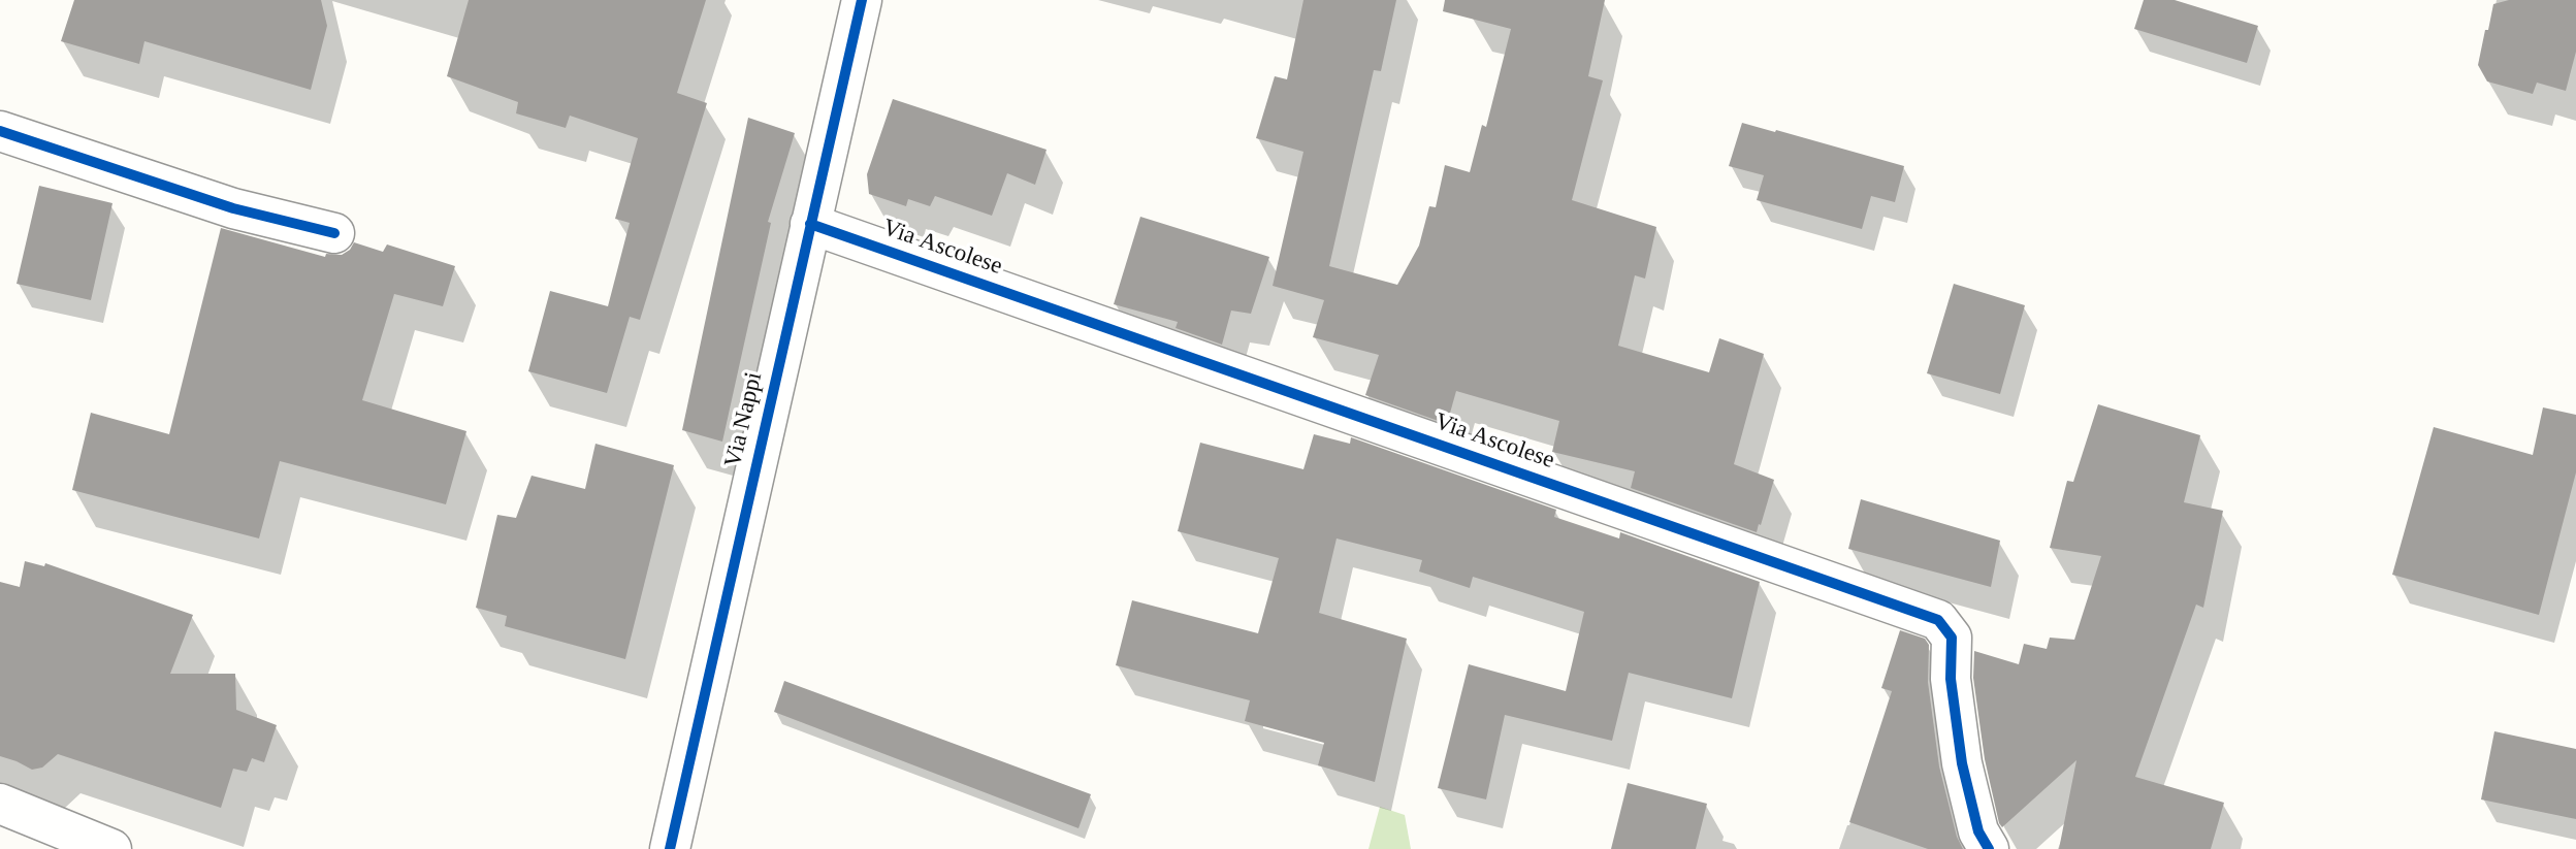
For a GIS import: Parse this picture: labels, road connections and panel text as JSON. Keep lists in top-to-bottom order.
{
  "streets": {
    "street": ["Via Ascolese", "Via Nappi"]
  },
  "crossings": [
    ["Via Ascolese", "Via Nappi"]
  ]
}
